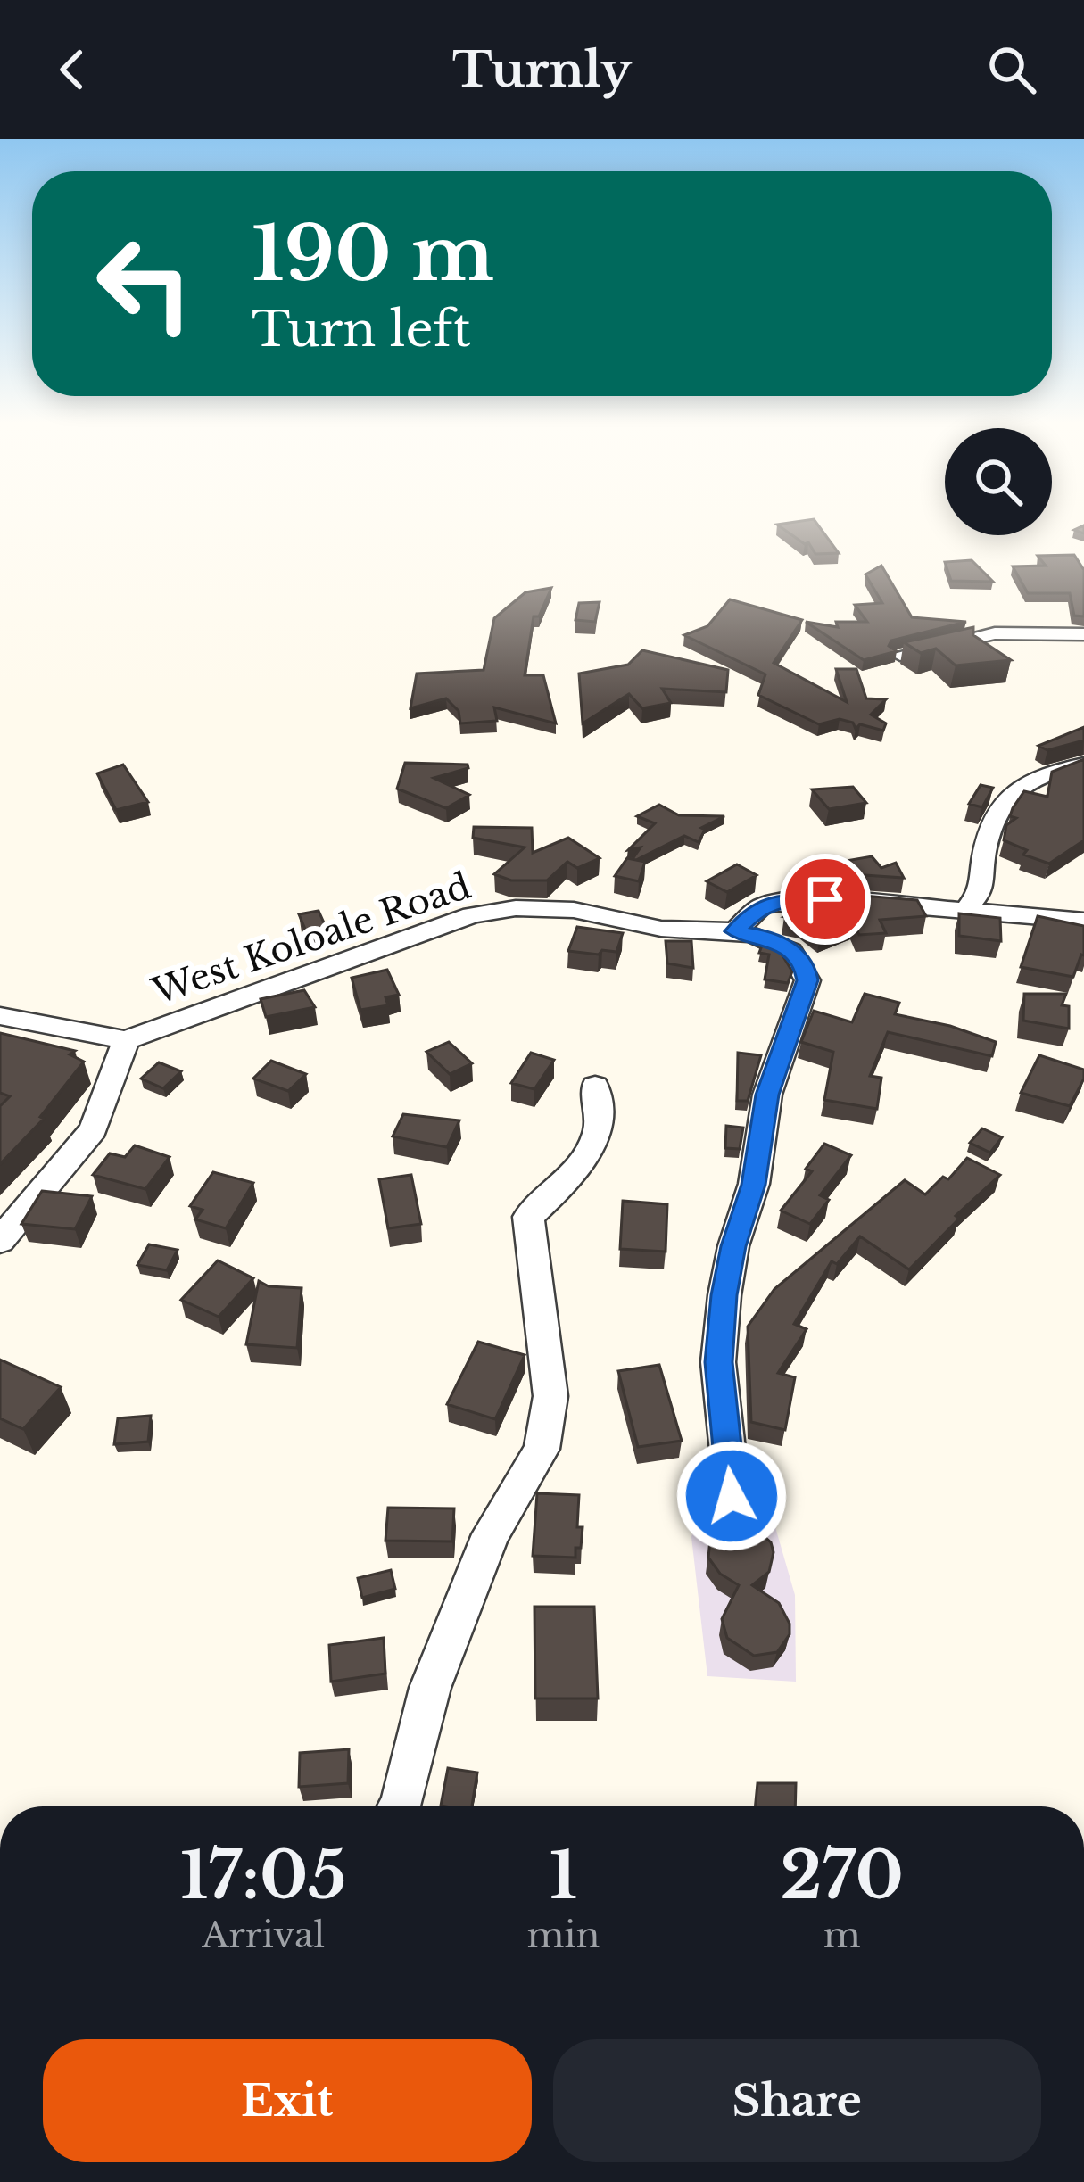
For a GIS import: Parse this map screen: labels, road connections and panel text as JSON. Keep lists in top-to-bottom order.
{
  "streets": {
    "street": ["West Koloale Road"]
  },
  "page": {
    "header": "Turnly",
    "turn": ["190 m", "Turn left"],
    "eta": [
      "17:05",
      "Arrival",
      "1",
      "min",
      "270",
      "m"
    ],
    "buttons": ["Exit", "Share"]
  }
}
